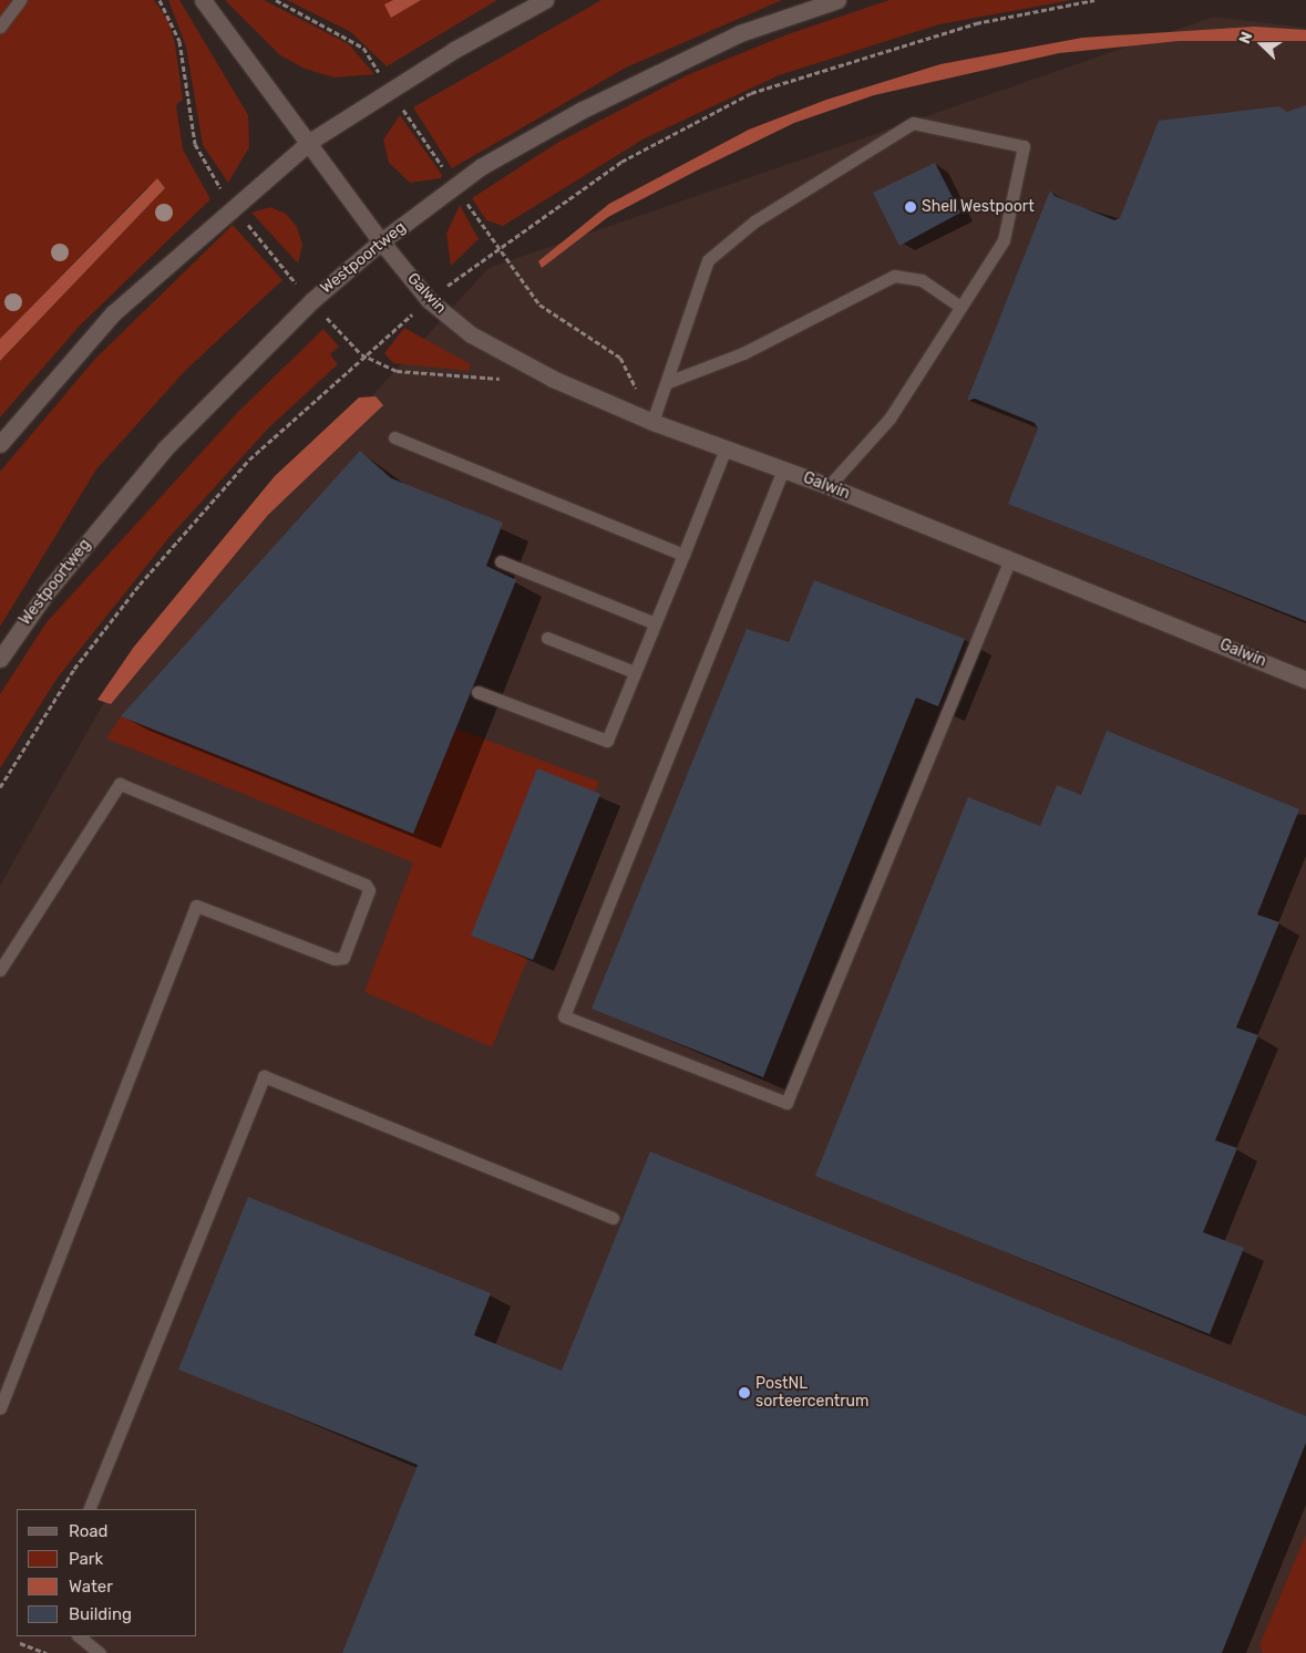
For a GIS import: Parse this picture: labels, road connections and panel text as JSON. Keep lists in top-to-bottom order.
{
  "streets": {
    "main road": ["Westpoortweg", "Galwin"]
  },
  "crossings": [
    ["Westpoortweg", "Galwin"]
  ],
  "places": ["Shell Westpoort", "PostNL sorteercentrum"],
  "legend": [
    "Road",
    "Park",
    "Water",
    "Building"
  ],
  "north": "left"
}
